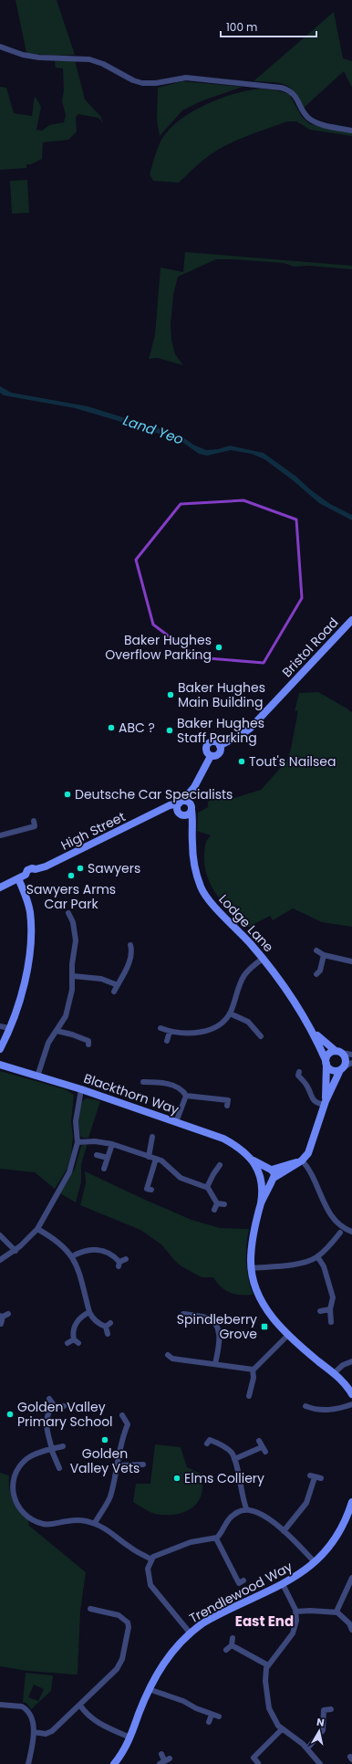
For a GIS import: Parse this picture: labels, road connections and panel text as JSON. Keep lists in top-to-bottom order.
{
  "streets": {
    "street": [
      "Bristol Road",
      "High Street",
      "Lodge Lane",
      "Blackthorn Way",
      "Trendlewood Way"
    ]
  },
  "crossings": [
    ["Bristol Road", "High Street"],
    ["High Street", "Lodge Lane"]
  ],
  "districts": ["East End"],
  "water": ["Land Yeo"],
  "places": {
    "other": [
      "Baker Hughes Overflow Parking",
      "Baker Hughes Main Building",
      "ABC ?",
      "Baker Hughes Staff Parking",
      "Tout's Nailsea",
      "Deutsche Car Specialists",
      "Sawyers",
      "Sawyers Arms Car Park",
      "Golden Valley Primary School",
      "Golden Valley Vets",
      "Elms Colliery"
    ],
    "transit": ["Spindleberry Grove"]
  },
  "scale_bar": "100 m",
  "north": "top"
}
